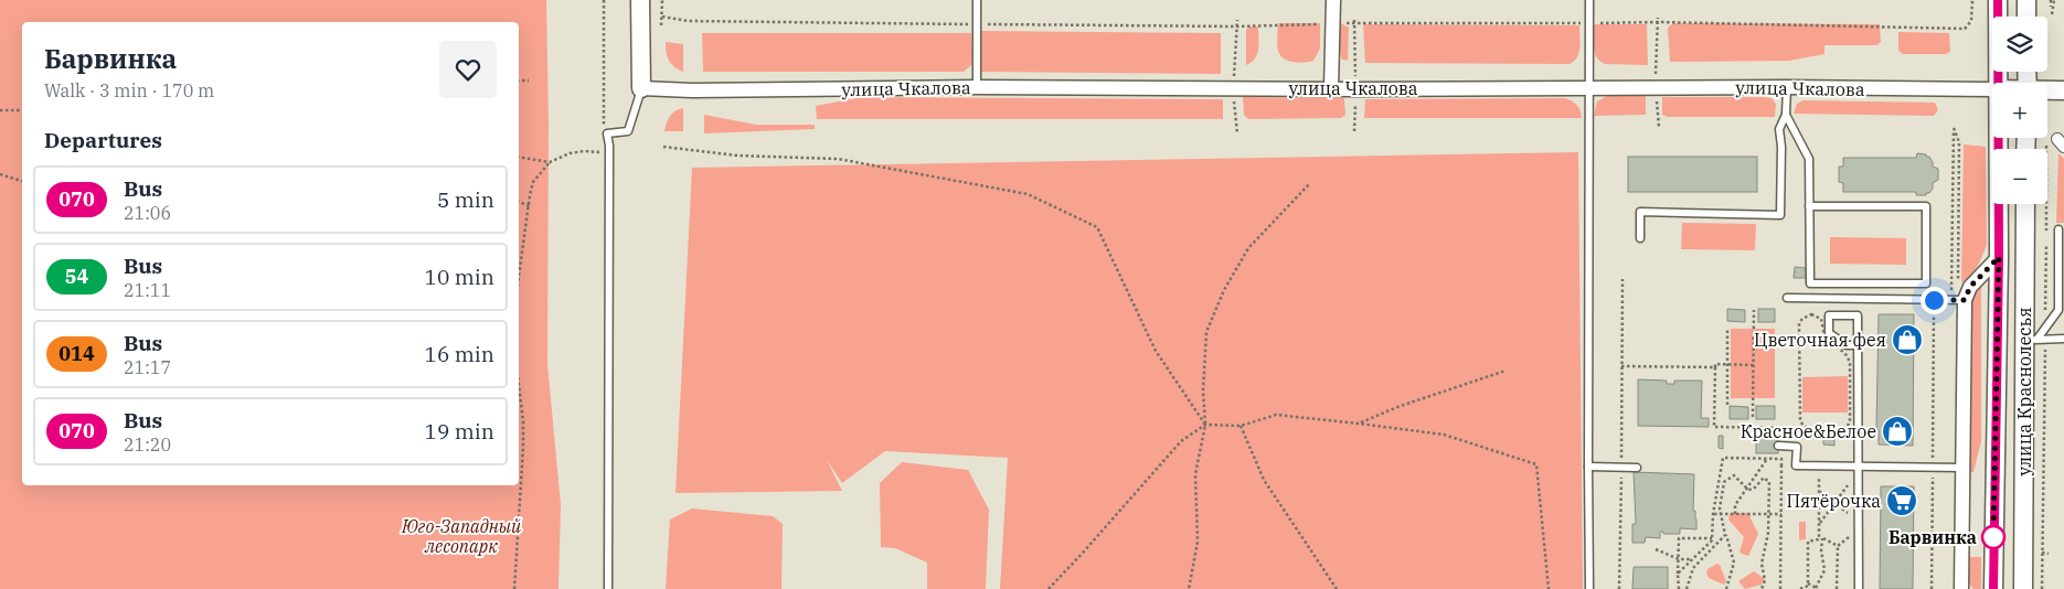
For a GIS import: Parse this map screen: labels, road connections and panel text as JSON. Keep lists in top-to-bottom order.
{
  "streets": {
    "street": ["улица Чкалова", "улица Краснолесья"]
  },
  "parks": ["Юго-Западный лесопарк"],
  "places": {
    "shop": ["Цветочная фея", "Красное&Белое"],
    "supermarket": ["Пятёрочка"],
    "other": ["Барвинка"]
  },
  "lines": ["bus line 070"],
  "page": {
    "map_buttons": ["+", "−"],
    "heading": [
      ["Барвинка", "Walk · 3 min · 170 m"],
      "Departures"
    ],
    "list": [
      {
        "mark": "070",
        "name": "Bus",
        "note": "21:06",
        "value": "5 min"
      },
      {
        "mark": "54",
        "name": "Bus",
        "note": "21:11",
        "value": "10 min"
      },
      {
        "mark": "014",
        "name": "Bus",
        "note": "21:17",
        "value": "16 min"
      },
      {
        "mark": "070",
        "name": "Bus",
        "note": "21:20",
        "value": "19 min"
      }
    ]
  }
}
